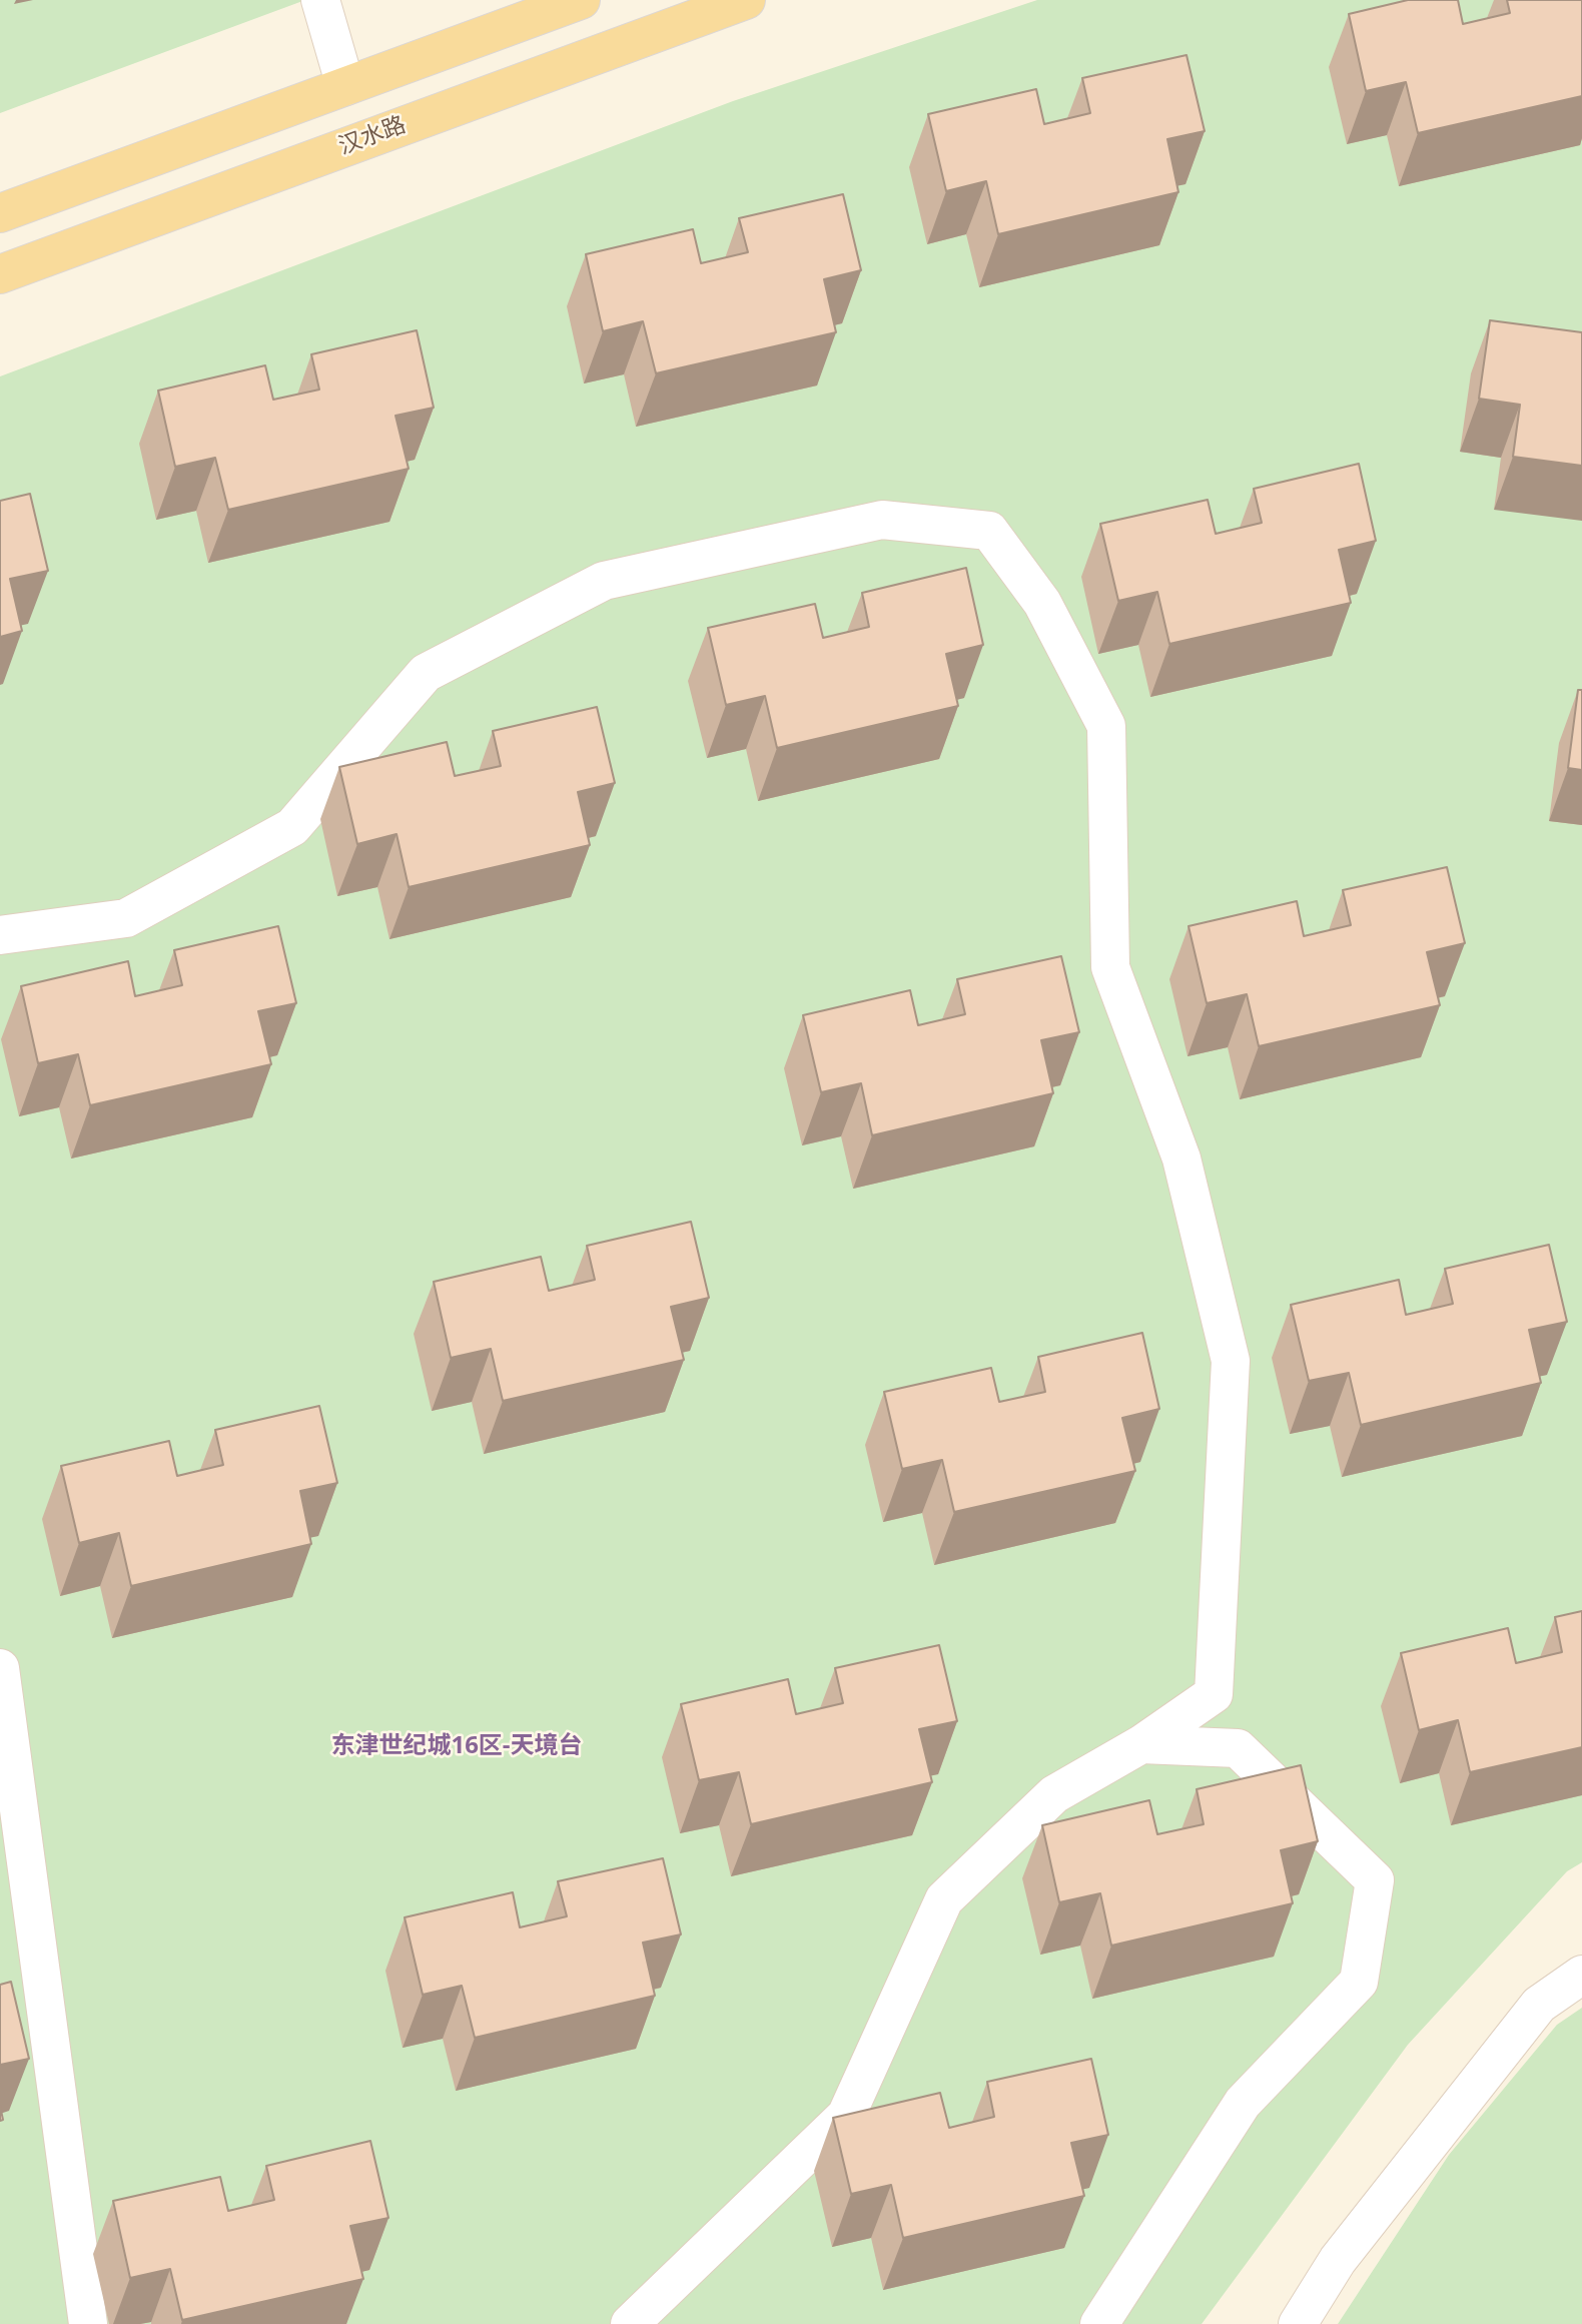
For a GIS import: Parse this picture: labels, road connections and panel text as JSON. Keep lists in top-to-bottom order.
{
  "streets": {
    "main road": ["汉水路"]
  },
  "districts": ["东津世纪城16区-天境台"]
}
